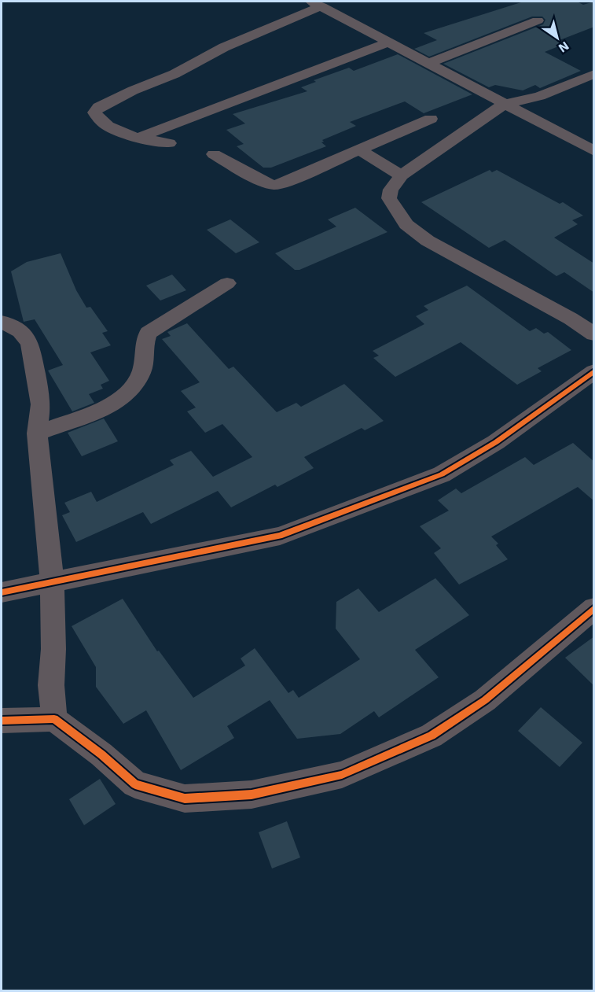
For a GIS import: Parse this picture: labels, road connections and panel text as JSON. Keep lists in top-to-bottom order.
{
  "north": "bottom right"
}
